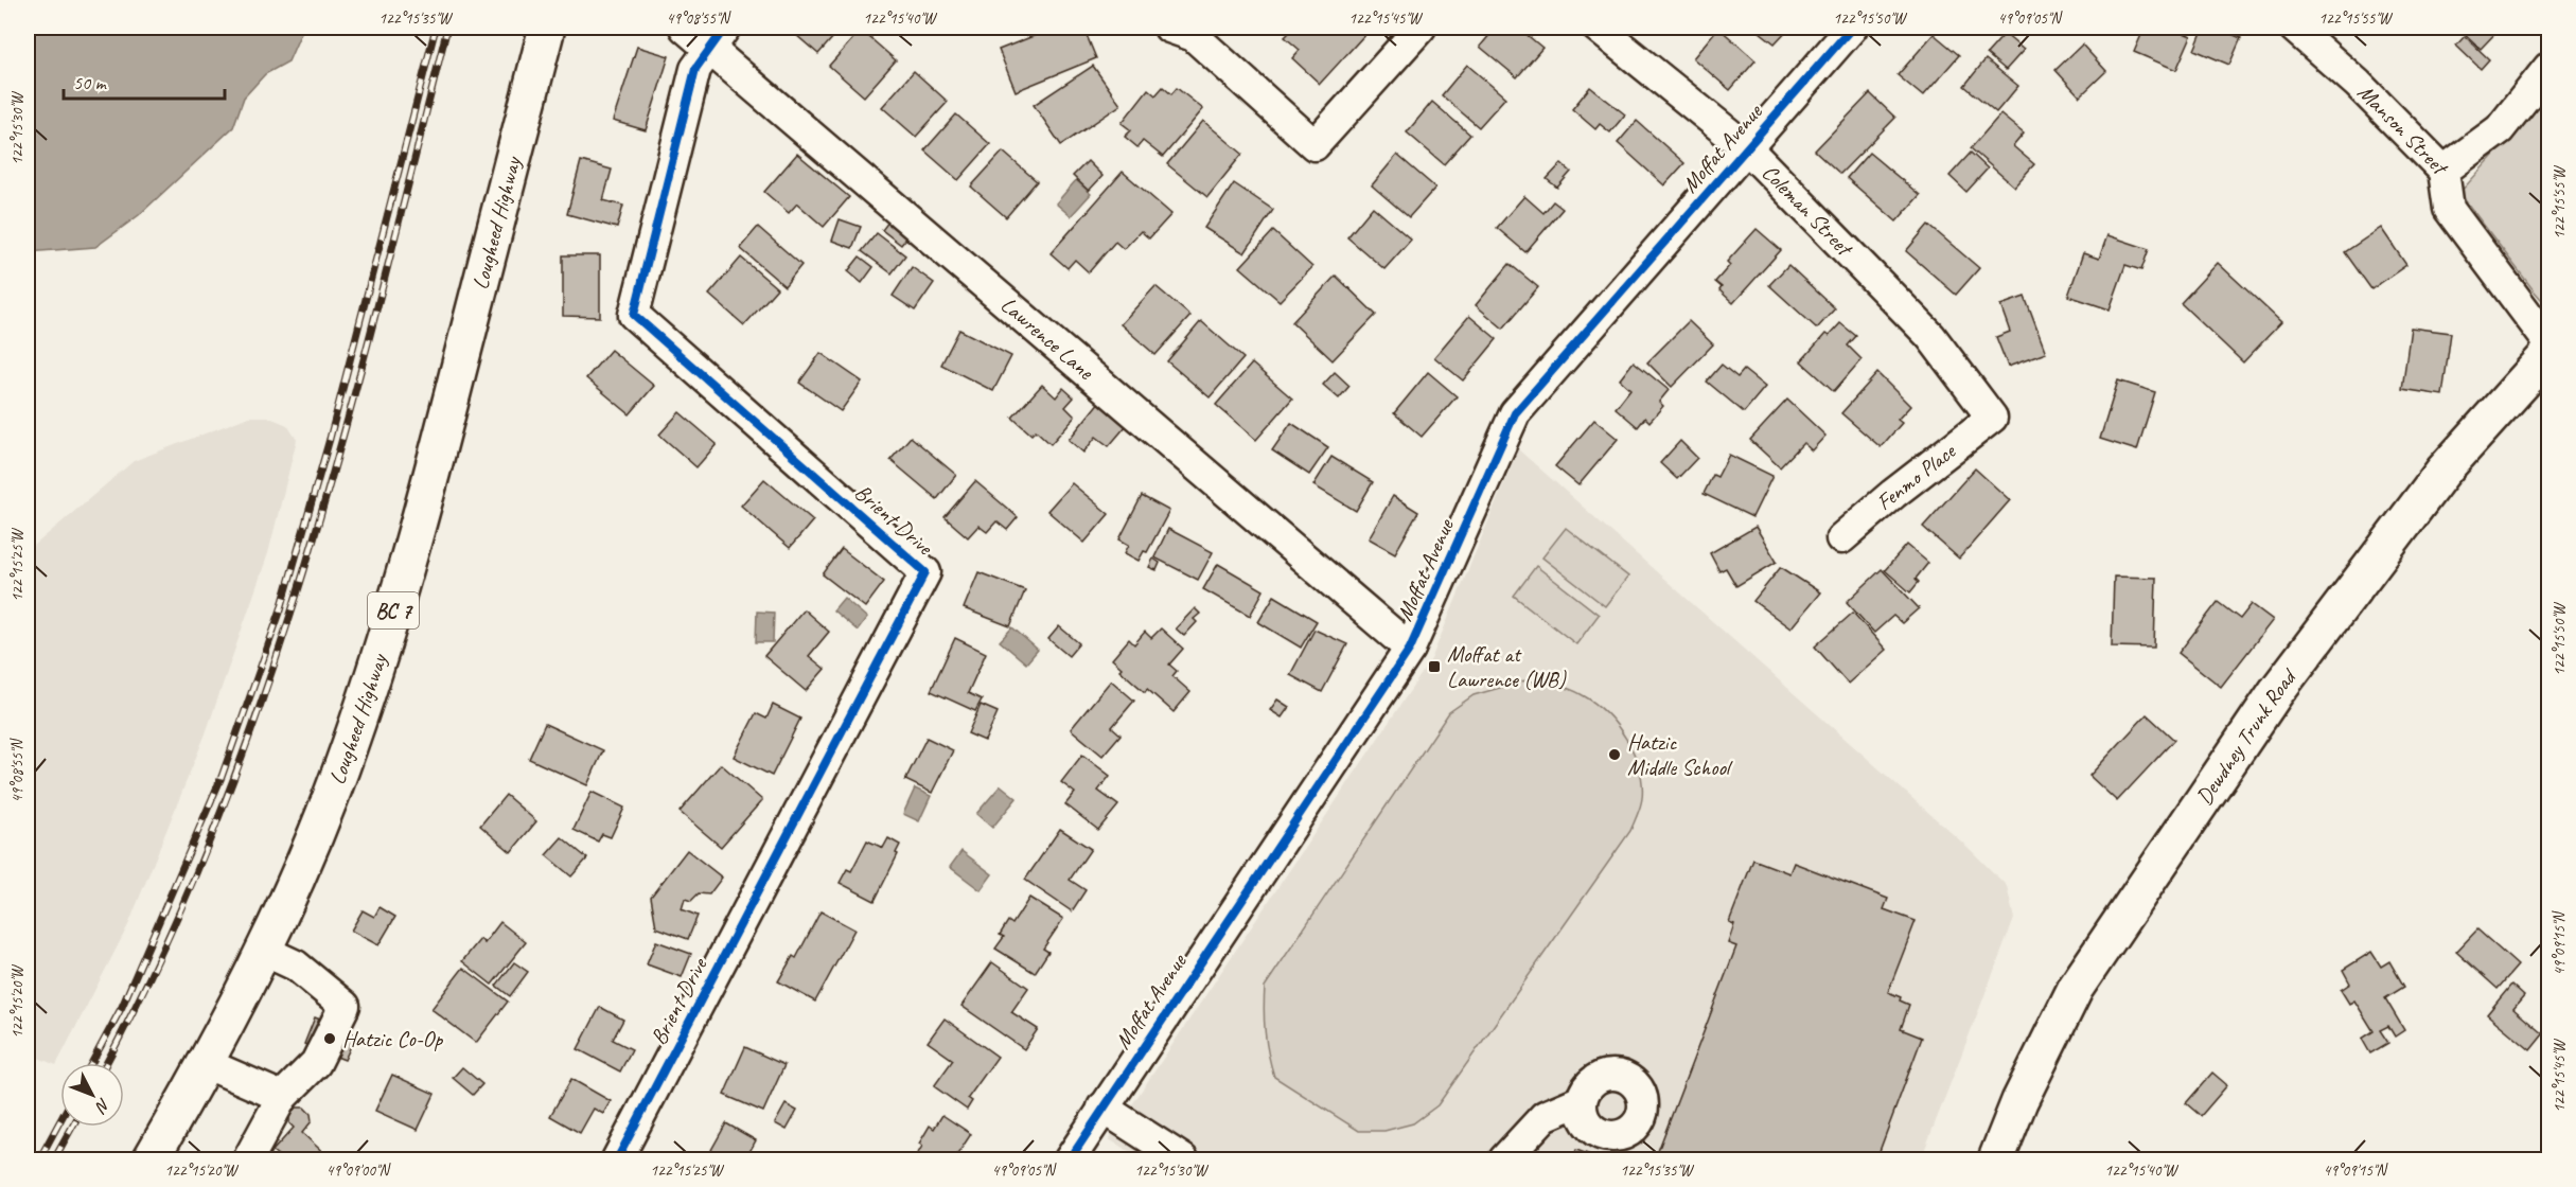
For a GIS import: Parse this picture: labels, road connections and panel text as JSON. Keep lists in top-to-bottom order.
{
  "streets": {
    "main road": ["Lougheed Highway", "BC 7", "Dewdney Trunk Road"],
    "street": [
      "Manson Street",
      "Moffat Avenue",
      "Coleman Street",
      "Lawrence Lane",
      "Fenmo Place",
      "Brient Drive"
    ]
  },
  "crossings": [
    ["Moffat Avenue", "Coleman Street"],
    ["Moffat Avenue", "Lawrence Lane"],
    ["Coleman Street", "Fenmo Place"],
    ["Lawrence Lane", "Brient Drive"]
  ],
  "places": {
    "transit": ["Moffat at Lawrence (WB)"],
    "other": ["Hatzic Middle School", "Hatzic Co-Op"]
  },
  "scale_bar": "50 m",
  "north": "bottom right",
  "coordinates": [
    "122°15'35\"W",
    "49°08'55\"N",
    "122°15'40\"W",
    "122°15'45\"W",
    "122°15'50\"W",
    "49°09'05\"N",
    "122°15'55\"W",
    "122°15'30\"W",
    "122°15'25\"W",
    "49°09'15\"N",
    "122°15'20\"W",
    "49°09'00\"N"
  ]
}
